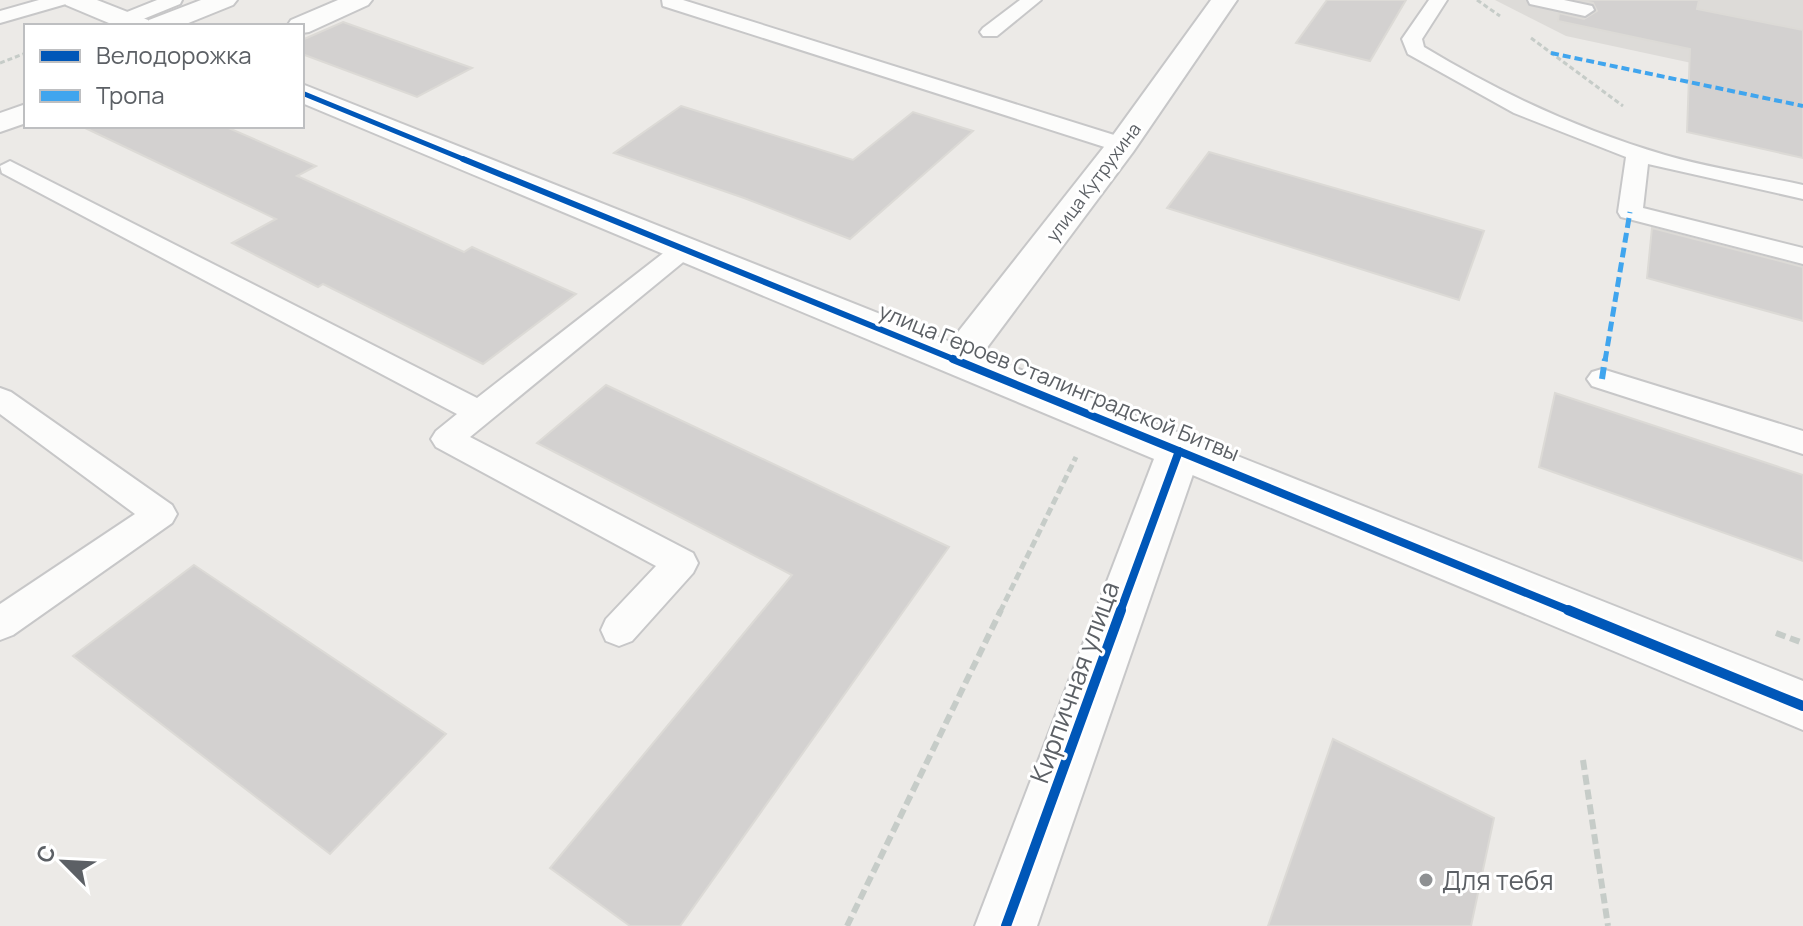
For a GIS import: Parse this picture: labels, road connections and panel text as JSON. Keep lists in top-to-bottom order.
{
  "streets": {
    "street": ["улица Кутрухина", "улица Героев Сталинградской Битвы", "Кирпичная улица"]
  },
  "crossings": [
    ["улица Кутрухина", "улица Героев Сталинградской Битвы"],
    ["улица Героев Сталинградской Битвы", "Кирпичная улица"]
  ],
  "places": ["Для тебя"],
  "legend": ["Велодорожка", "Тропа"],
  "north": "top left"
}
